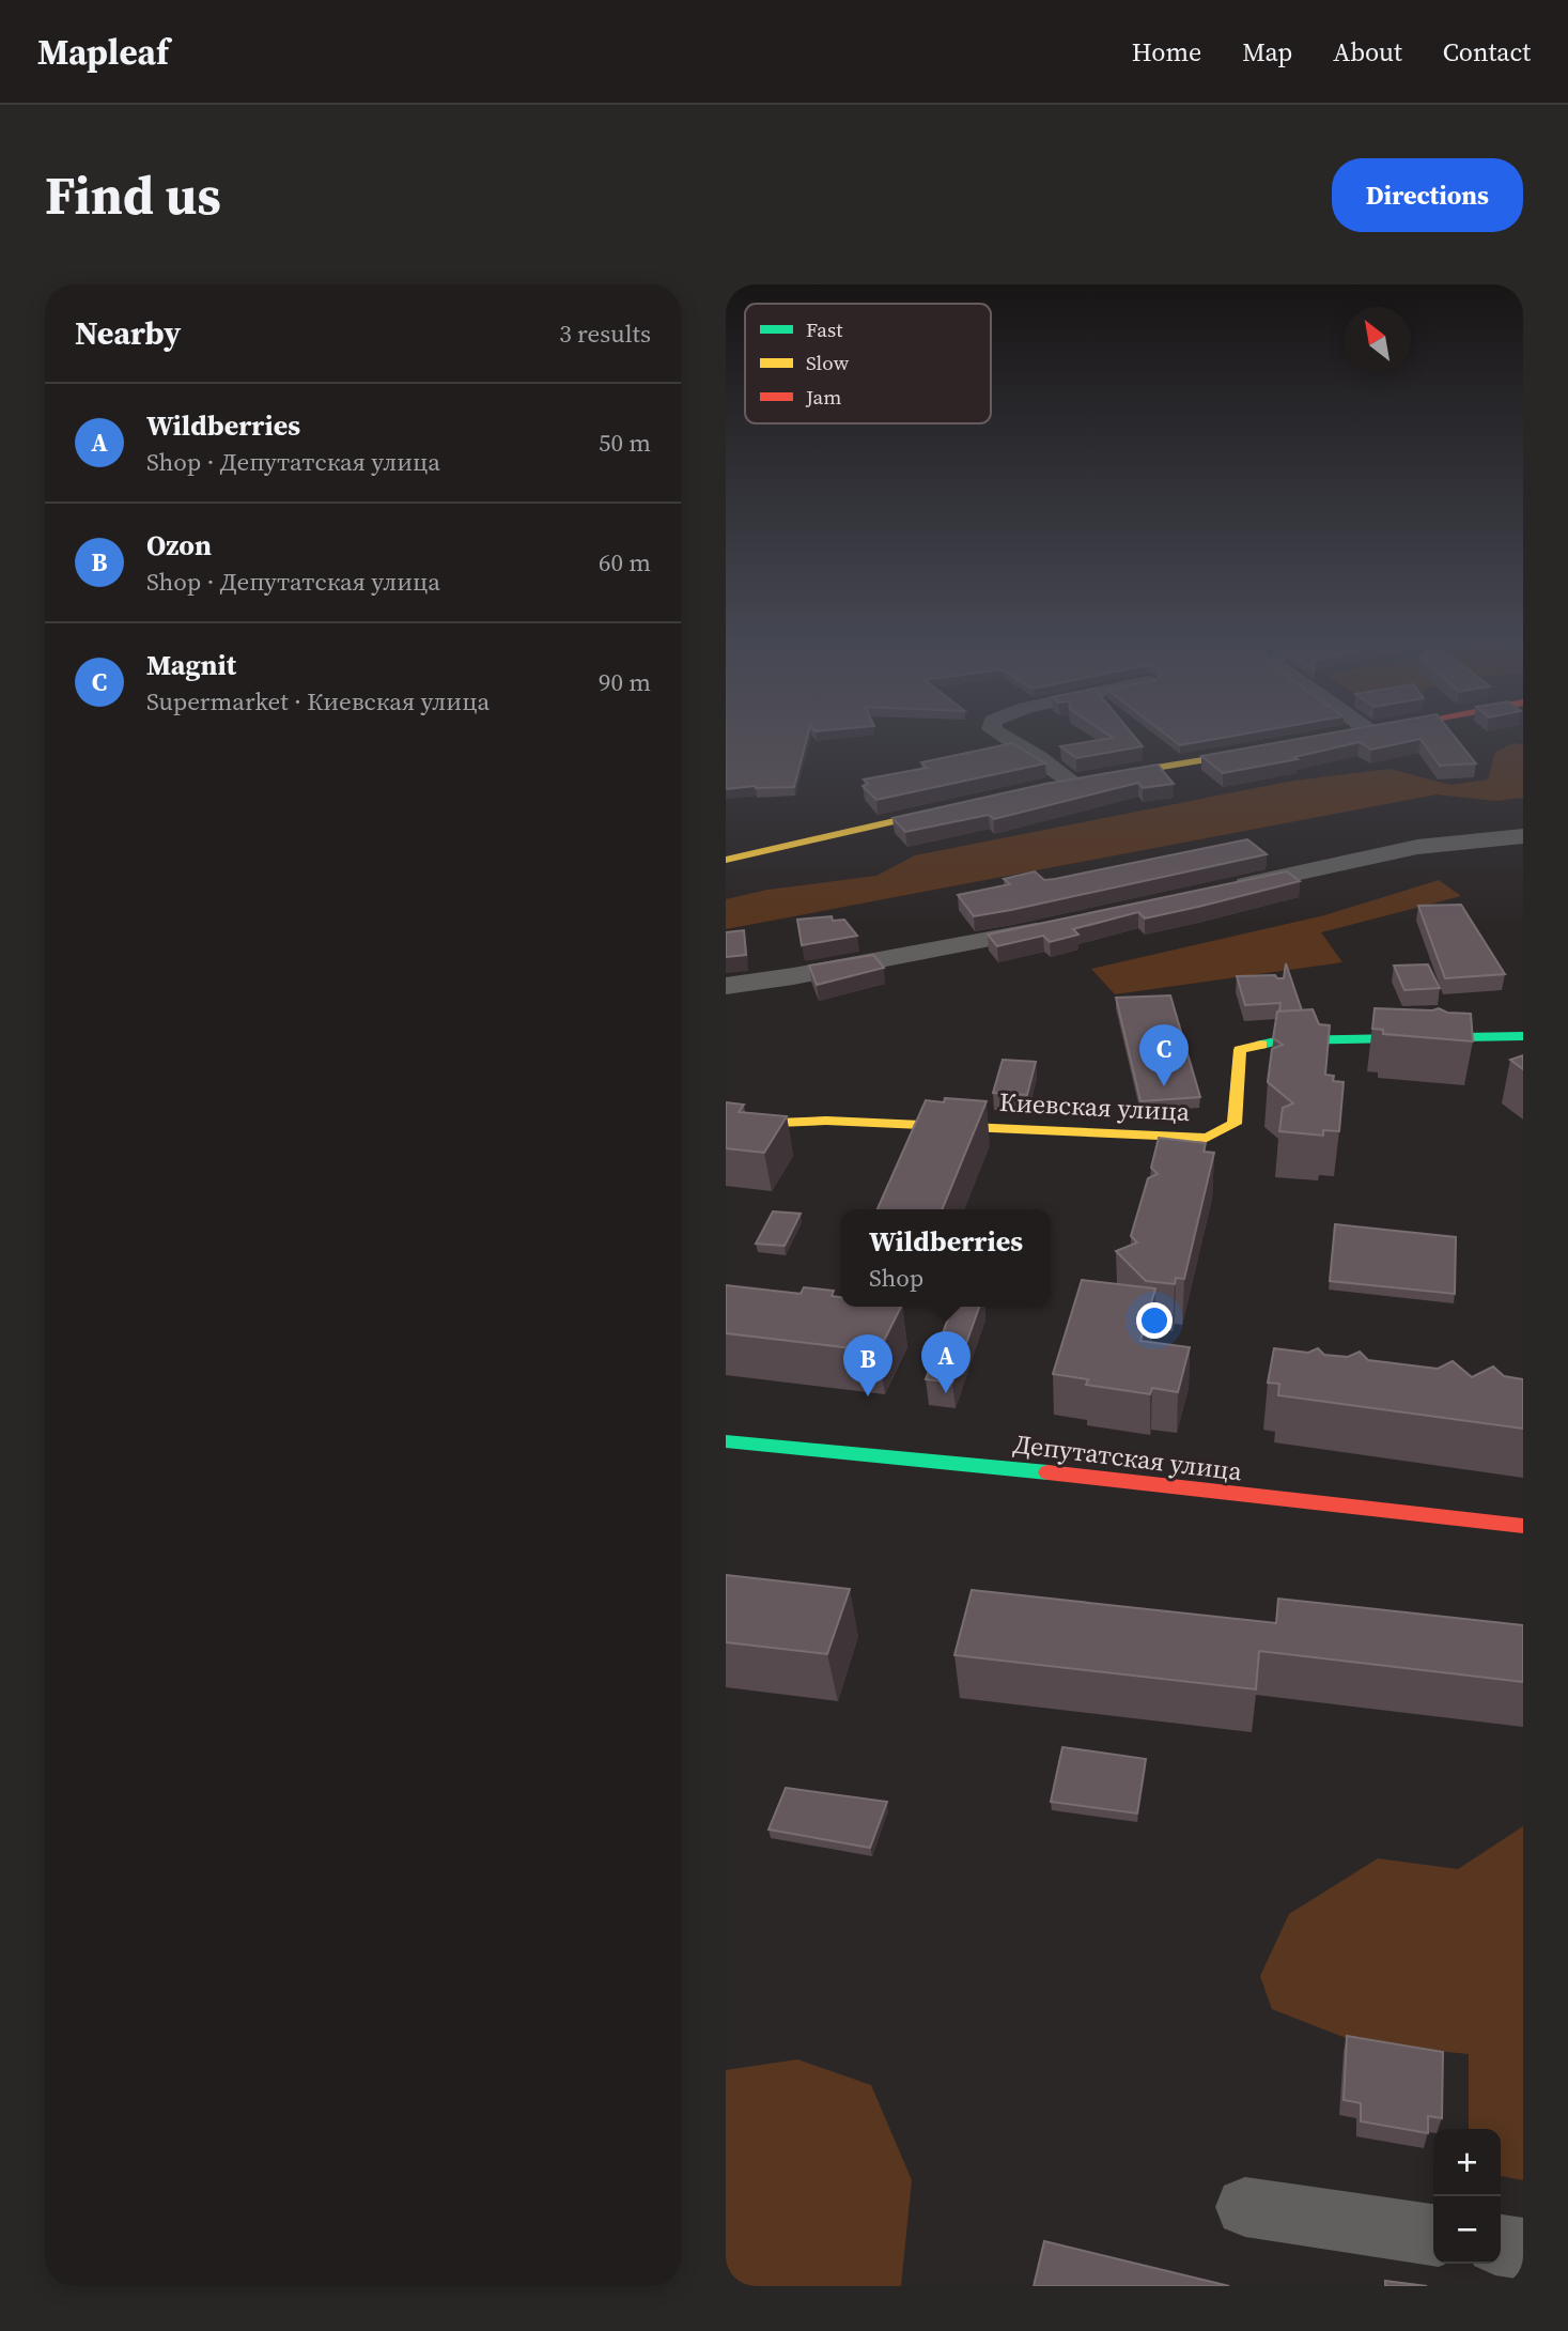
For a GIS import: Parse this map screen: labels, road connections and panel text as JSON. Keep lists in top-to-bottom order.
{
  "streets": {
    "street": ["Киевская улица", "Депутатская улица"]
  },
  "legend": ["Fast", "Slow", "Jam"],
  "north": "top left",
  "page": {
    "header": "Mapleaf",
    "nav": [
      "Home",
      "Map",
      "About",
      "Contact"
    ],
    "buttons": "Directions",
    "title": "Find us",
    "heading": ["Nearby", "3 results"],
    "list": [
      {
        "mark": "A",
        "name": "Wildberries",
        "note": "Shop · Депутатская улица",
        "value": "50 m"
      },
      {
        "mark": "B",
        "name": "Ozon",
        "note": "Shop · Депутатская улица",
        "value": "60 m"
      },
      {
        "mark": "C",
        "name": "Magnit",
        "note": "Supermarket · Киевская улица",
        "value": "90 m"
      }
    ],
    "pins": ["C", "A", "B"],
    "popup": ["Wildberries", "Shop"],
    "map_buttons": ["+", "−"]
  }
}
